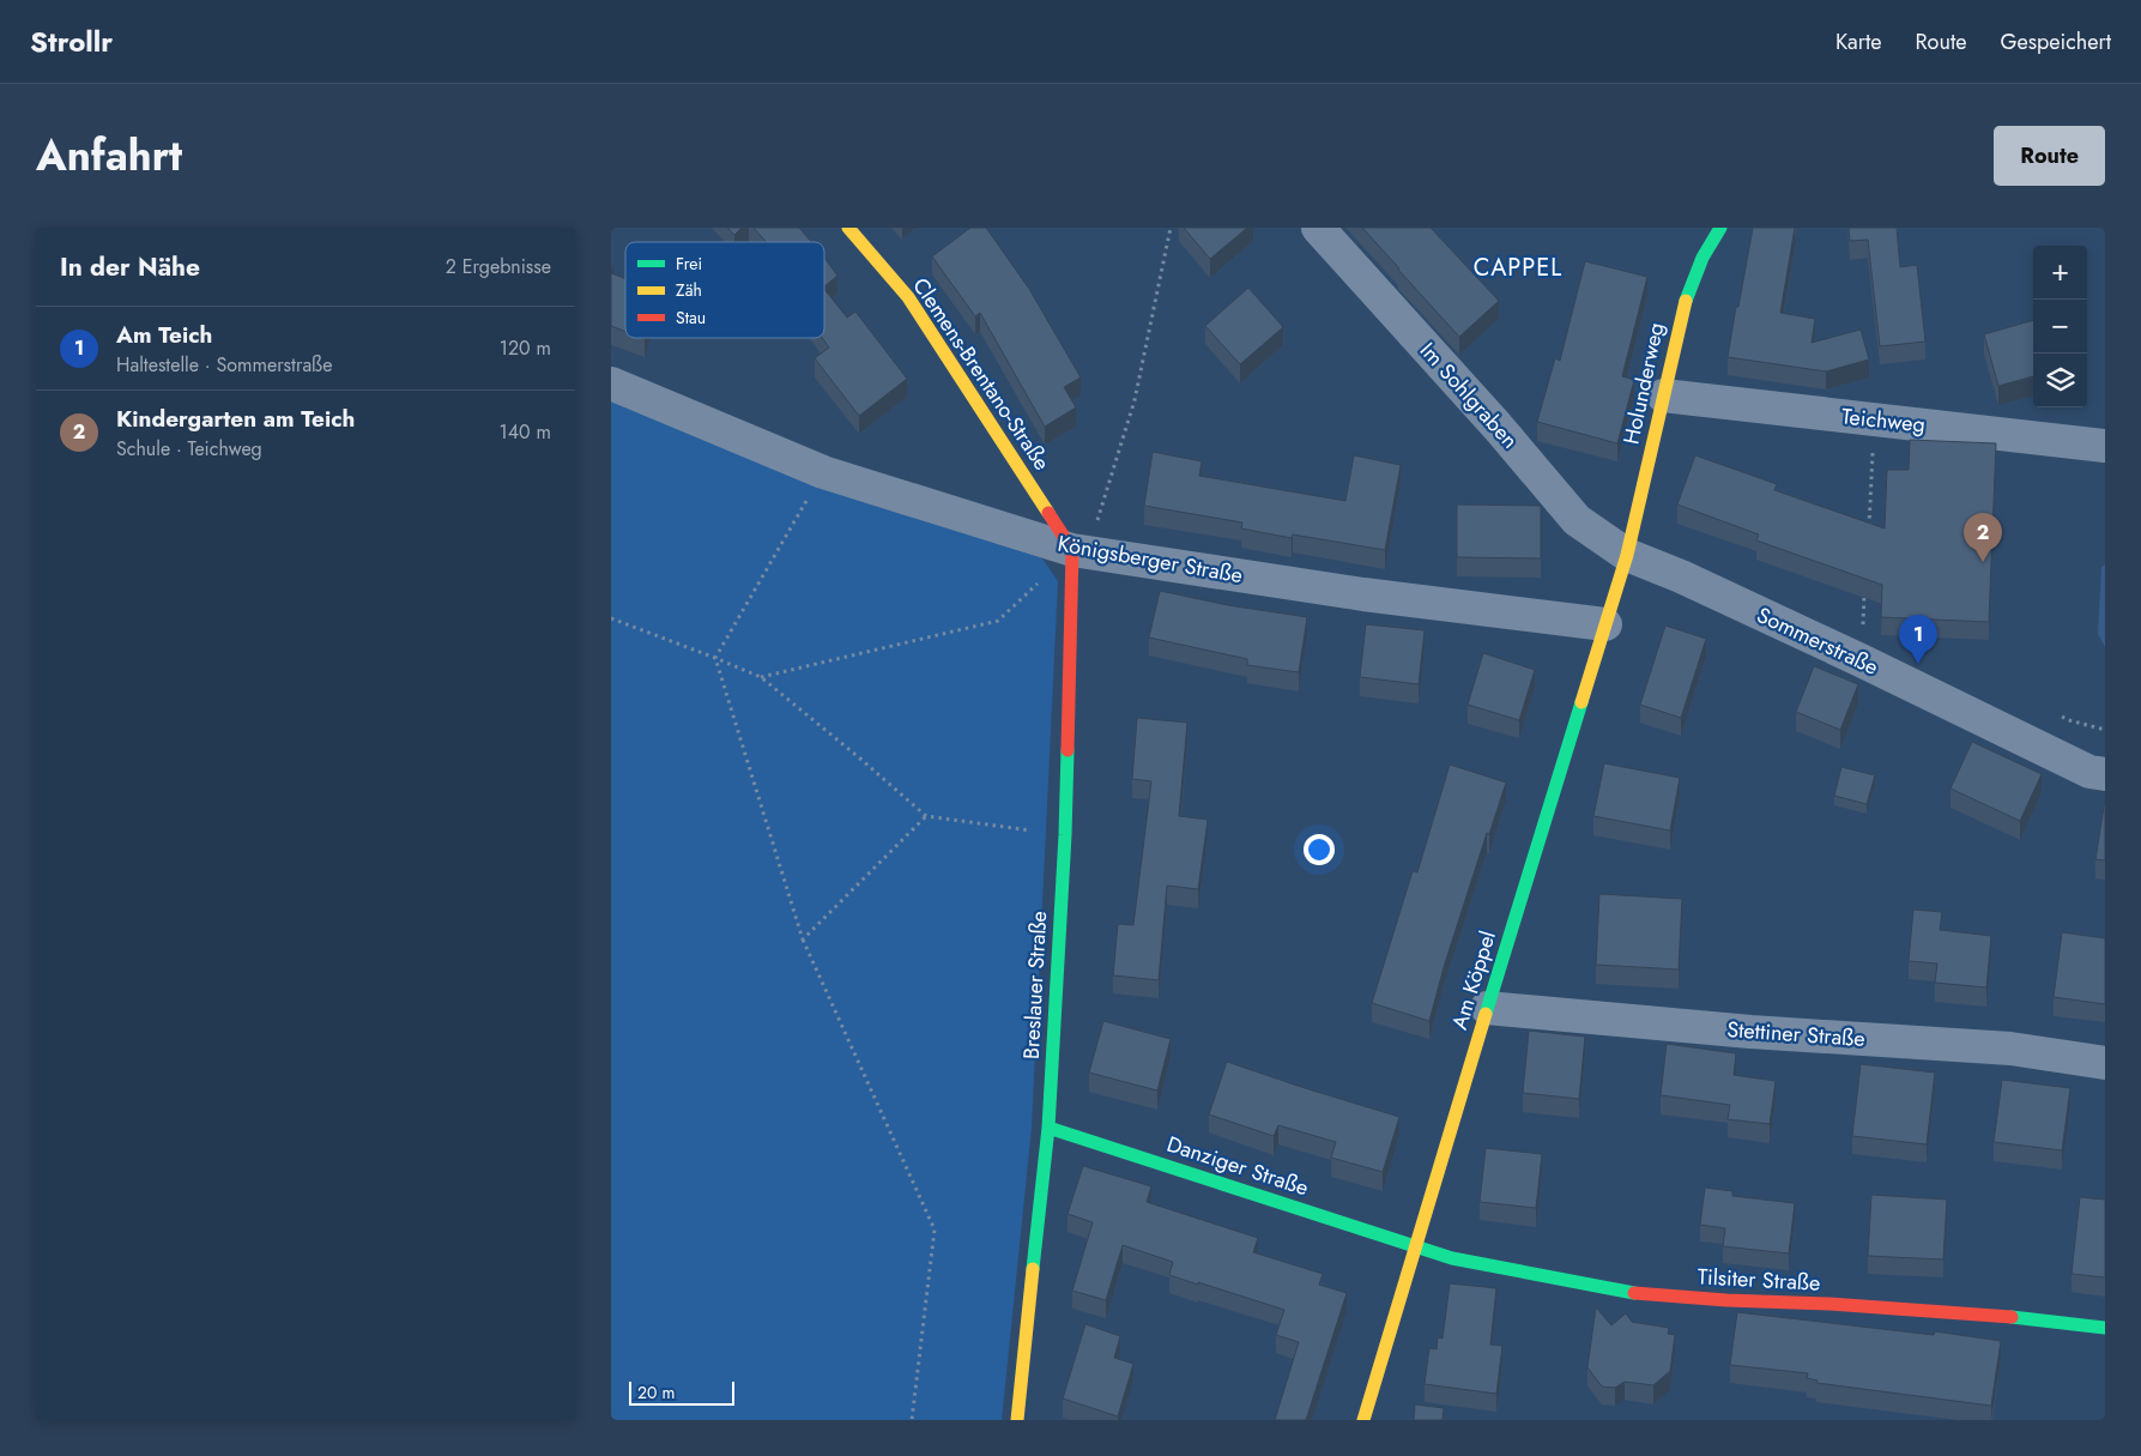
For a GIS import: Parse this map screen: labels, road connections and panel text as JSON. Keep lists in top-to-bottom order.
{
  "streets": {
    "street": [
      "Clemens-Brentano-Straße",
      "Holunderweg",
      "Im Sohlgraben",
      "Teichweg",
      "Königsberger Straße",
      "Sommerstraße",
      "Am Köppel",
      "Breslauer Straße",
      "Stettiner Straße",
      "Danziger Straße",
      "Tilsiter Straße"
    ]
  },
  "crossings": [
    ["Clemens-Brentano-Straße", "Königsberger Straße"],
    ["Clemens-Brentano-Straße", "Breslauer Straße"],
    ["Holunderweg", "Im Sohlgraben"],
    ["Holunderweg", "Teichweg"],
    ["Holunderweg", "Sommerstraße"],
    ["Holunderweg", "Am Köppel"],
    ["Im Sohlgraben", "Sommerstraße"],
    ["Im Sohlgraben", "Am Köppel"],
    ["Königsberger Straße", "Am Köppel"],
    ["Königsberger Straße", "Breslauer Straße"],
    ["Sommerstraße", "Am Köppel"],
    ["Am Köppel", "Stettiner Straße"],
    ["Am Köppel", "Danziger Straße"],
    ["Am Köppel", "Tilsiter Straße"],
    ["Breslauer Straße", "Danziger Straße"],
    ["Danziger Straße", "Tilsiter Straße"]
  ],
  "districts": ["CAPPEL"],
  "legend": ["Frei", "Zäh", "Stau"],
  "scale_bar": "20 m",
  "page": {
    "header": "Strollr",
    "nav": ["Karte", "Route", "Gespeichert"],
    "title": "Anfahrt",
    "buttons": "Route",
    "heading": ["In der Nähe", "2 Ergebnisse"],
    "map_buttons": ["+", "−"],
    "list": [
      {
        "mark": "1",
        "name": "Am Teich",
        "note": "Haltestelle · Sommerstraße",
        "value": "120 m"
      },
      {
        "mark": "2",
        "name": "Kindergarten am Teich",
        "note": "Schule · Teichweg",
        "value": "140 m"
      }
    ],
    "pins": ["2", "1"],
    "scale": "20 m"
  }
}
